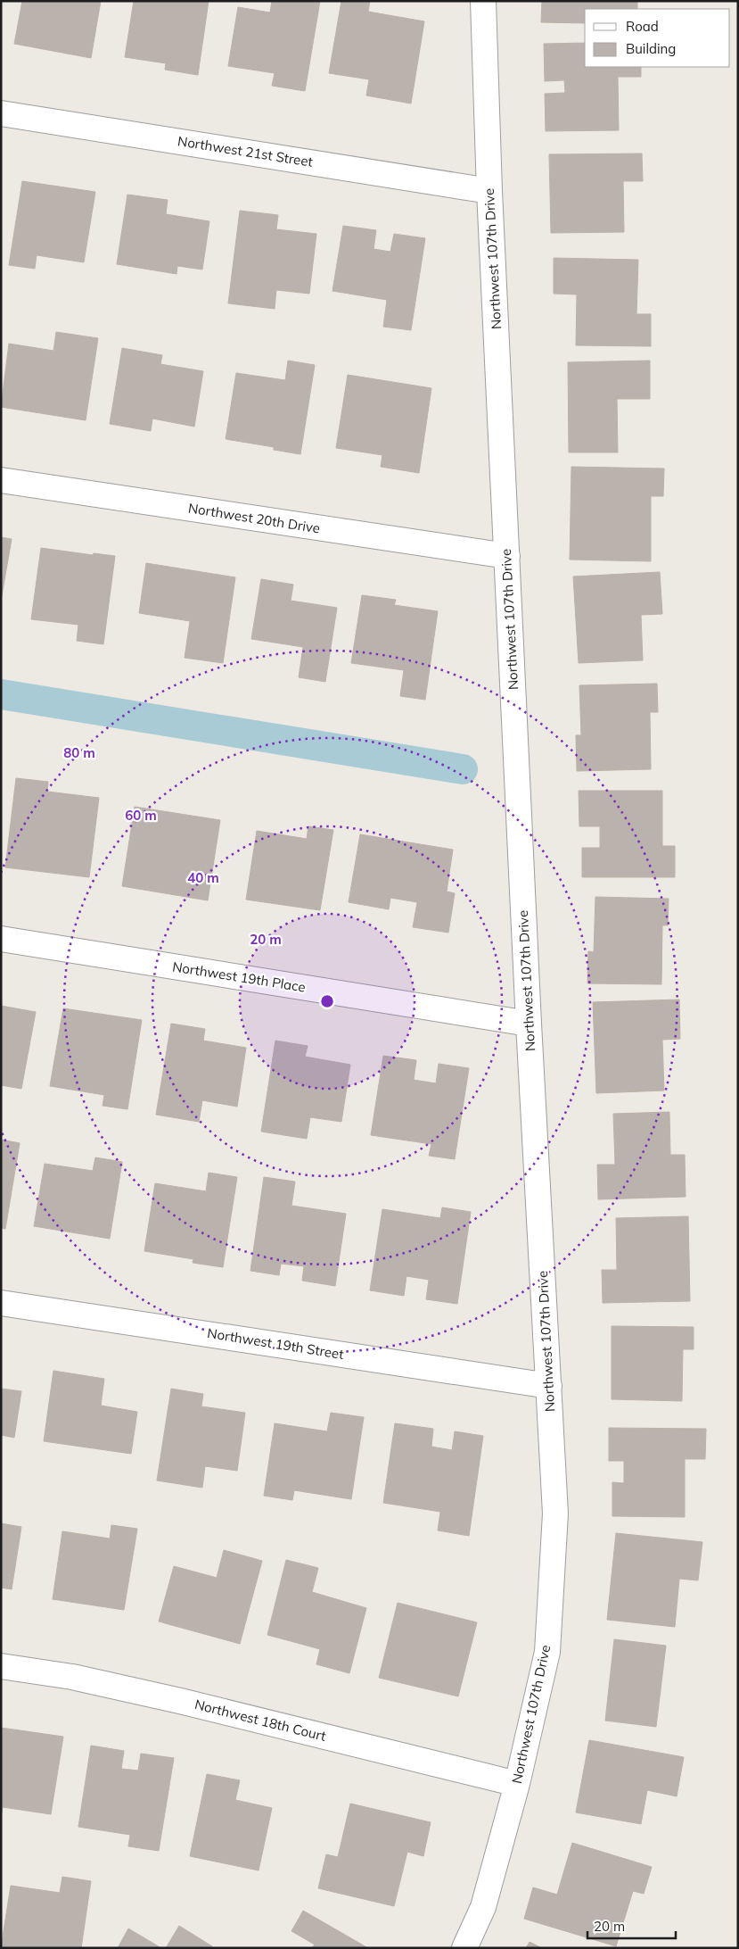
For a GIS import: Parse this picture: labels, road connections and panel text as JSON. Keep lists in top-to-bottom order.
{
  "streets": {
    "street": [
      "Northwest 21st Street",
      "Northwest 107th Drive",
      "Northwest 20th Drive",
      "Northwest 19th Place",
      "Northwest 19th Street",
      "Northwest 18th Court"
    ]
  },
  "crossings": [
    ["Northwest 21st Street", "Northwest 107th Drive"],
    ["Northwest 107th Drive", "Northwest 20th Drive"],
    ["Northwest 107th Drive", "Northwest 19th Place"],
    ["Northwest 107th Drive", "Northwest 19th Street"],
    ["Northwest 107th Drive", "Northwest 18th Court"]
  ],
  "legend": ["Road", "Building"],
  "scale_bar": "20 m",
  "rings": [
    "80 m",
    "60 m",
    "40 m",
    "20 m"
  ]
}
